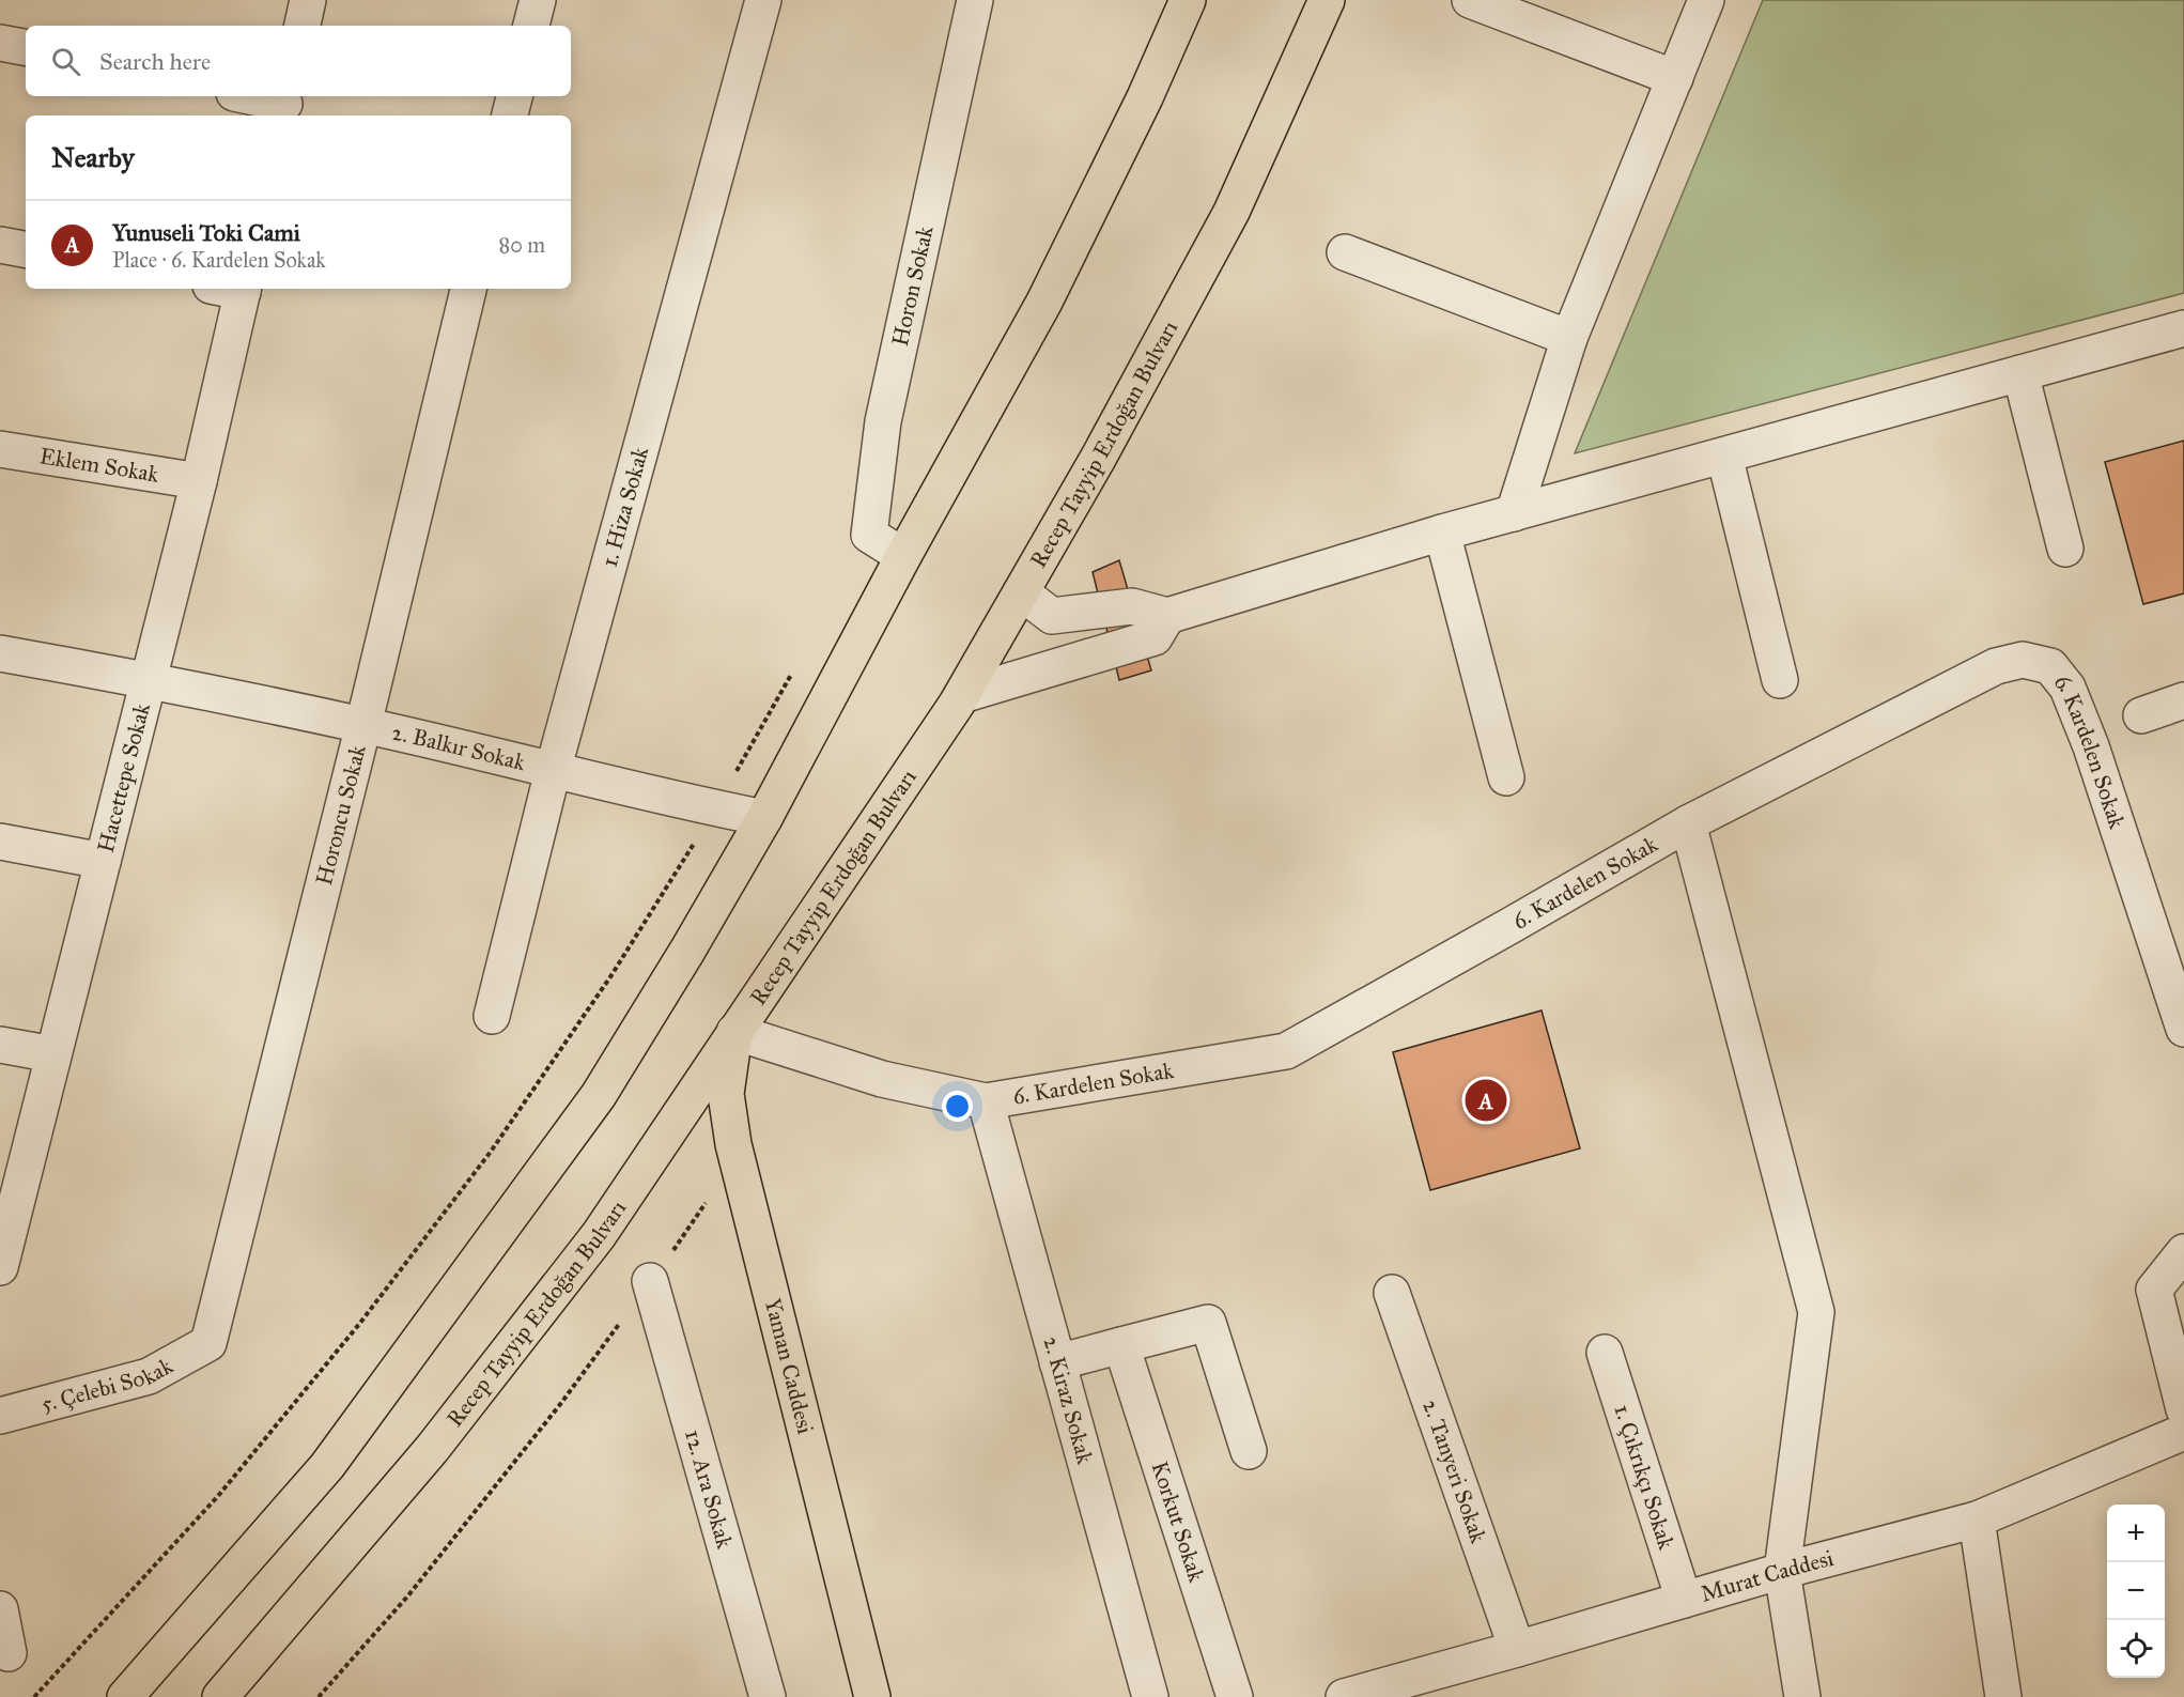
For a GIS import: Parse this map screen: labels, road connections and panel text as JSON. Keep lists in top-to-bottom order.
{
  "streets": {
    "main road": ["Recep Tayyip Erdoğan Bulvarı", "Yaman Caddesi"],
    "street": [
      "Horon Sokak",
      "Eklem Sokak",
      "1. Hiza Sokak",
      "2. Balkır Sokak",
      "6. Kardelen Sokak",
      "Hacettepe Sokak",
      "Horoncu Sokak",
      "5. Çelebi Sokak",
      "2. Kiraz Sokak",
      "2. Tanyeri Sokak",
      "1. Çıkrıkçı Sokak",
      "12. Ara Sokak",
      "Korkut Sokak",
      "Murat Caddesi"
    ]
  },
  "crossings": [
    ["Recep Tayyip Erdoğan Bulvarı", "6. Kardelen Sokak"],
    ["Recep Tayyip Erdoğan Bulvarı", "Yaman Caddesi"],
    ["Eklem Sokak", "Hacettepe Sokak"],
    ["1. Hiza Sokak", "2. Balkır Sokak"],
    ["2. Balkır Sokak", "Hacettepe Sokak"],
    ["2. Balkır Sokak", "Horoncu Sokak"],
    ["6. Kardelen Sokak", "Yaman Caddesi"],
    ["6. Kardelen Sokak", "2. Kiraz Sokak"],
    ["Horoncu Sokak", "5. Çelebi Sokak"],
    ["2. Tanyeri Sokak", "Murat Caddesi"],
    ["1. Çıkrıkçı Sokak", "Murat Caddesi"]
  ],
  "page": {
    "search": "Search here",
    "heading": "Nearby",
    "list": [
      {
        "mark": "A",
        "name": "Yunuseli Toki Cami",
        "note": "Place · 6. Kardelen Sokak",
        "value": "80 m"
      }
    ],
    "pins": "A",
    "map_buttons": ["+", "−"]
  }
}
